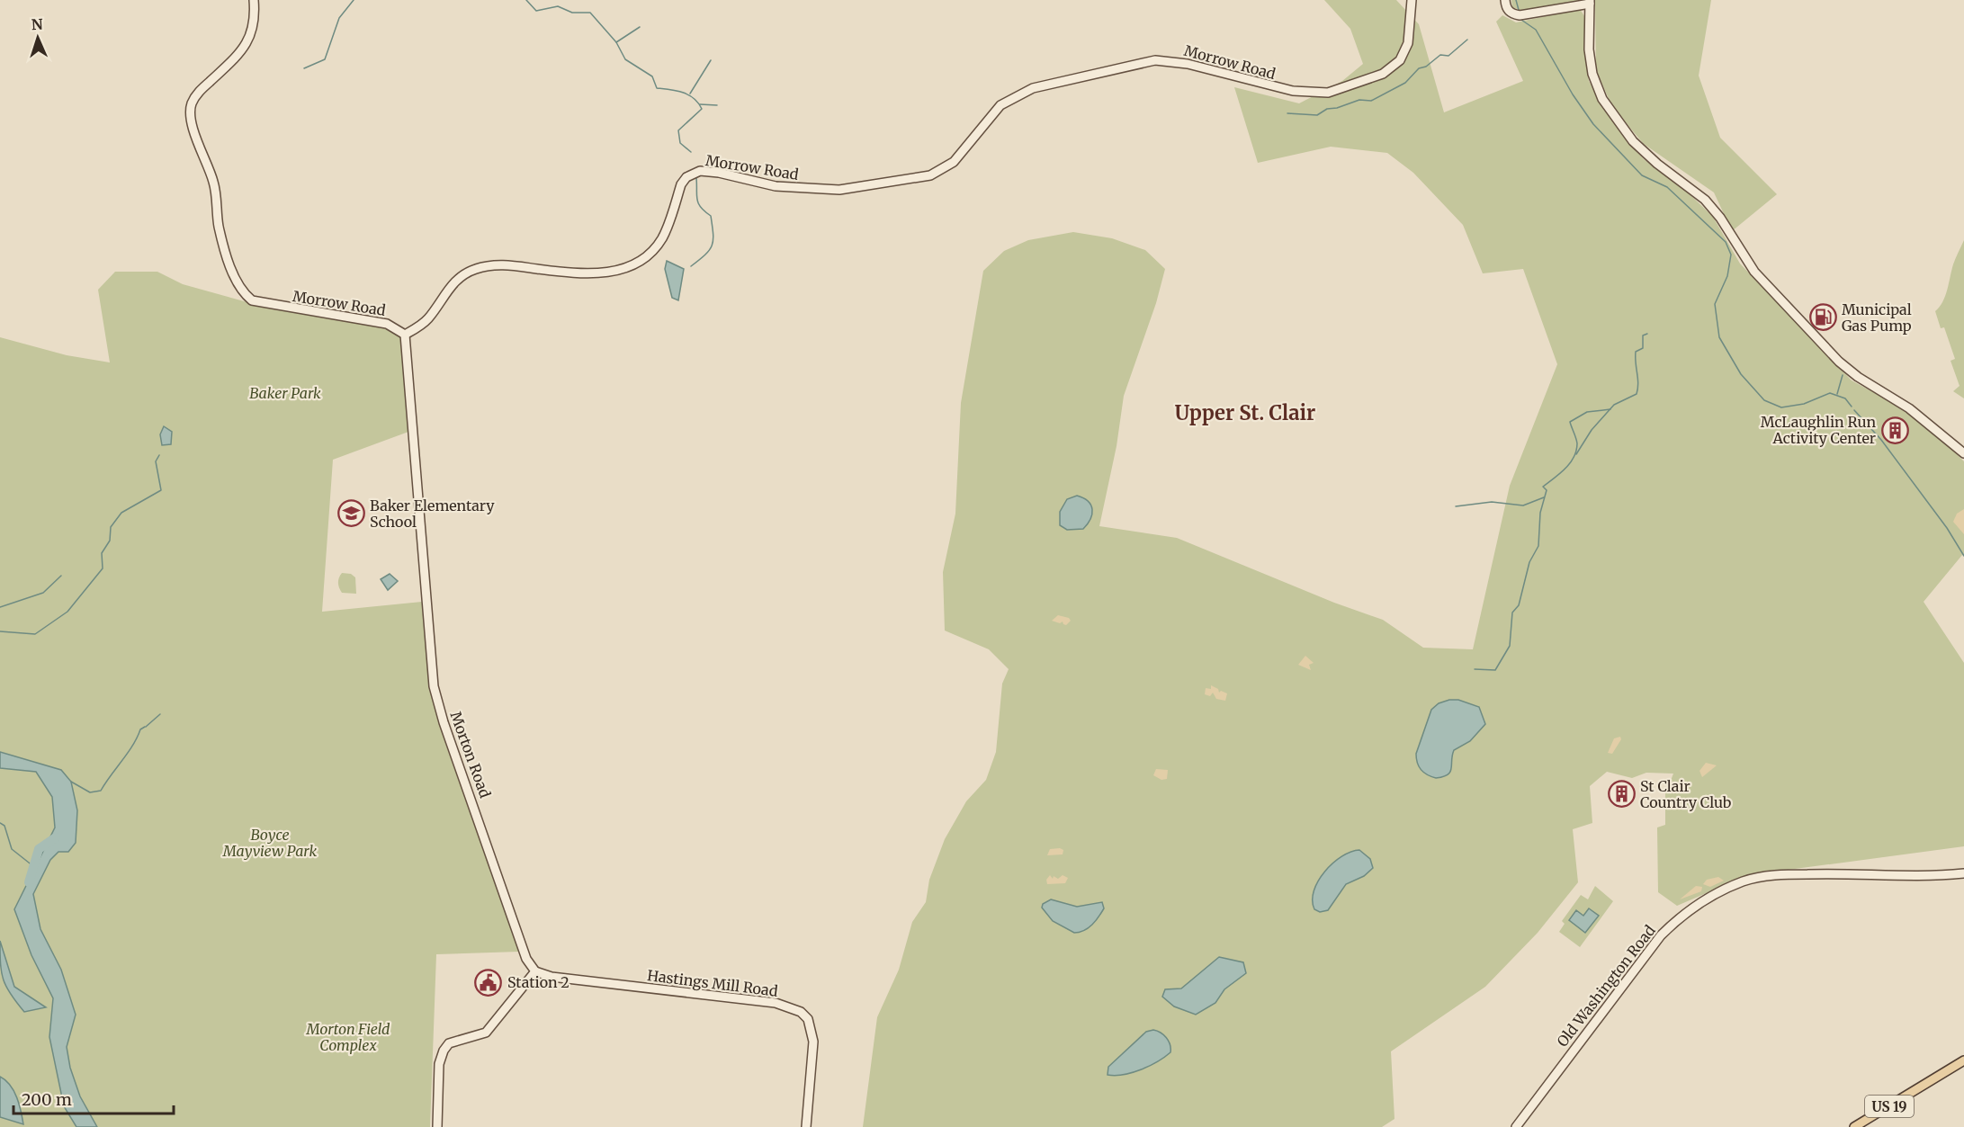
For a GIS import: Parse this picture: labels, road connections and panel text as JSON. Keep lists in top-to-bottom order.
{
  "streets": {
    "main road": ["US 19"],
    "street": [
      "Morrow Road",
      "Morton Road",
      "Hastings Mill Road",
      "Old Washington Road"
    ]
  },
  "crossings": [
    ["Morrow Road", "Morton Road"],
    ["Morton Road", "Hastings Mill Road"]
  ],
  "districts": ["Upper St. Clair"],
  "parks": ["Baker Park", "Boyce Mayview Park", "Morton Field Complex"],
  "places": {
    "fuel station": ["Municipal Gas Pump"],
    "building": ["McLaughlin Run Activity Center", "St Clair Country Club"],
    "school or university": ["Baker Elementary School"],
    "public building": ["Station 2"]
  },
  "scale_bar": "200 m",
  "north": "top"
}
